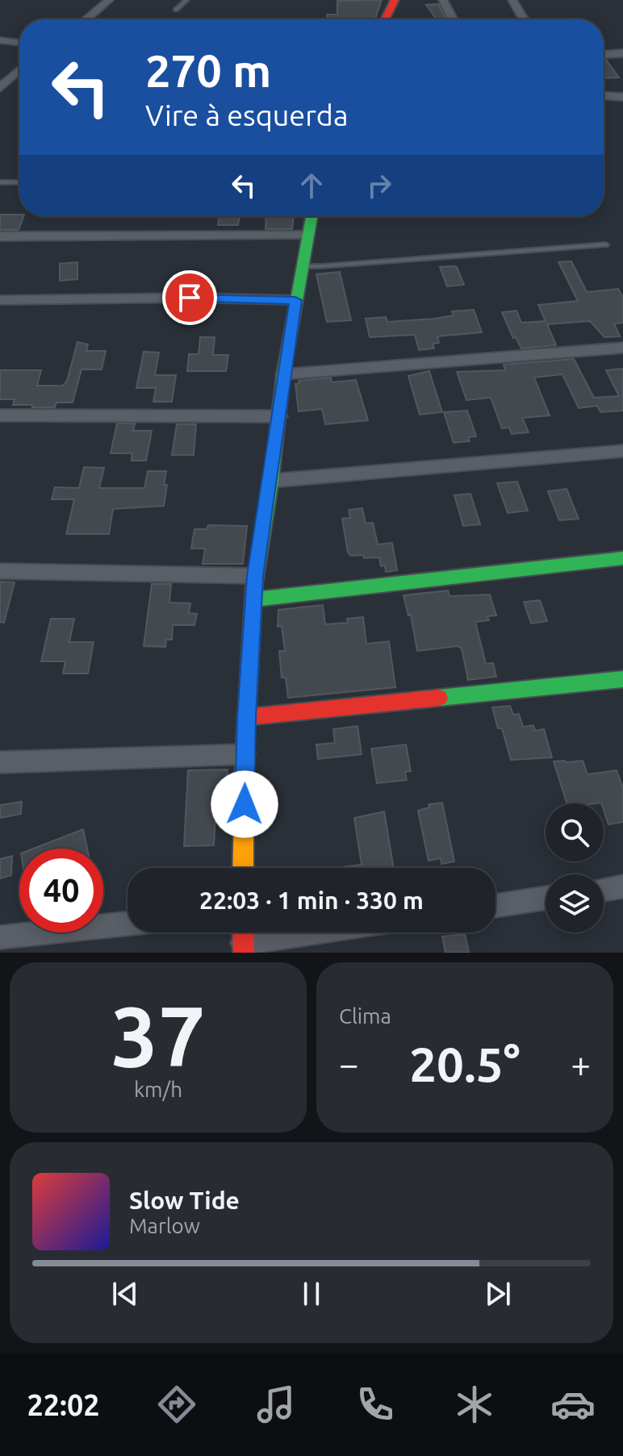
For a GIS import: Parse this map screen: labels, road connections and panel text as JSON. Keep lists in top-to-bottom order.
{
  "page": {
    "turn": ["270 m", "Vire à esquerda"],
    "limit": "40",
    "trip": "22:03 · 1 min · 330 m",
    "tile": [
      ["37", "km/h"],
      "Clima"
    ],
    "heat": ["−", "20.5°", "+"],
    "song": ["Slow Tide", "Marlow"],
    "tabs": "22:02"
  }
}
